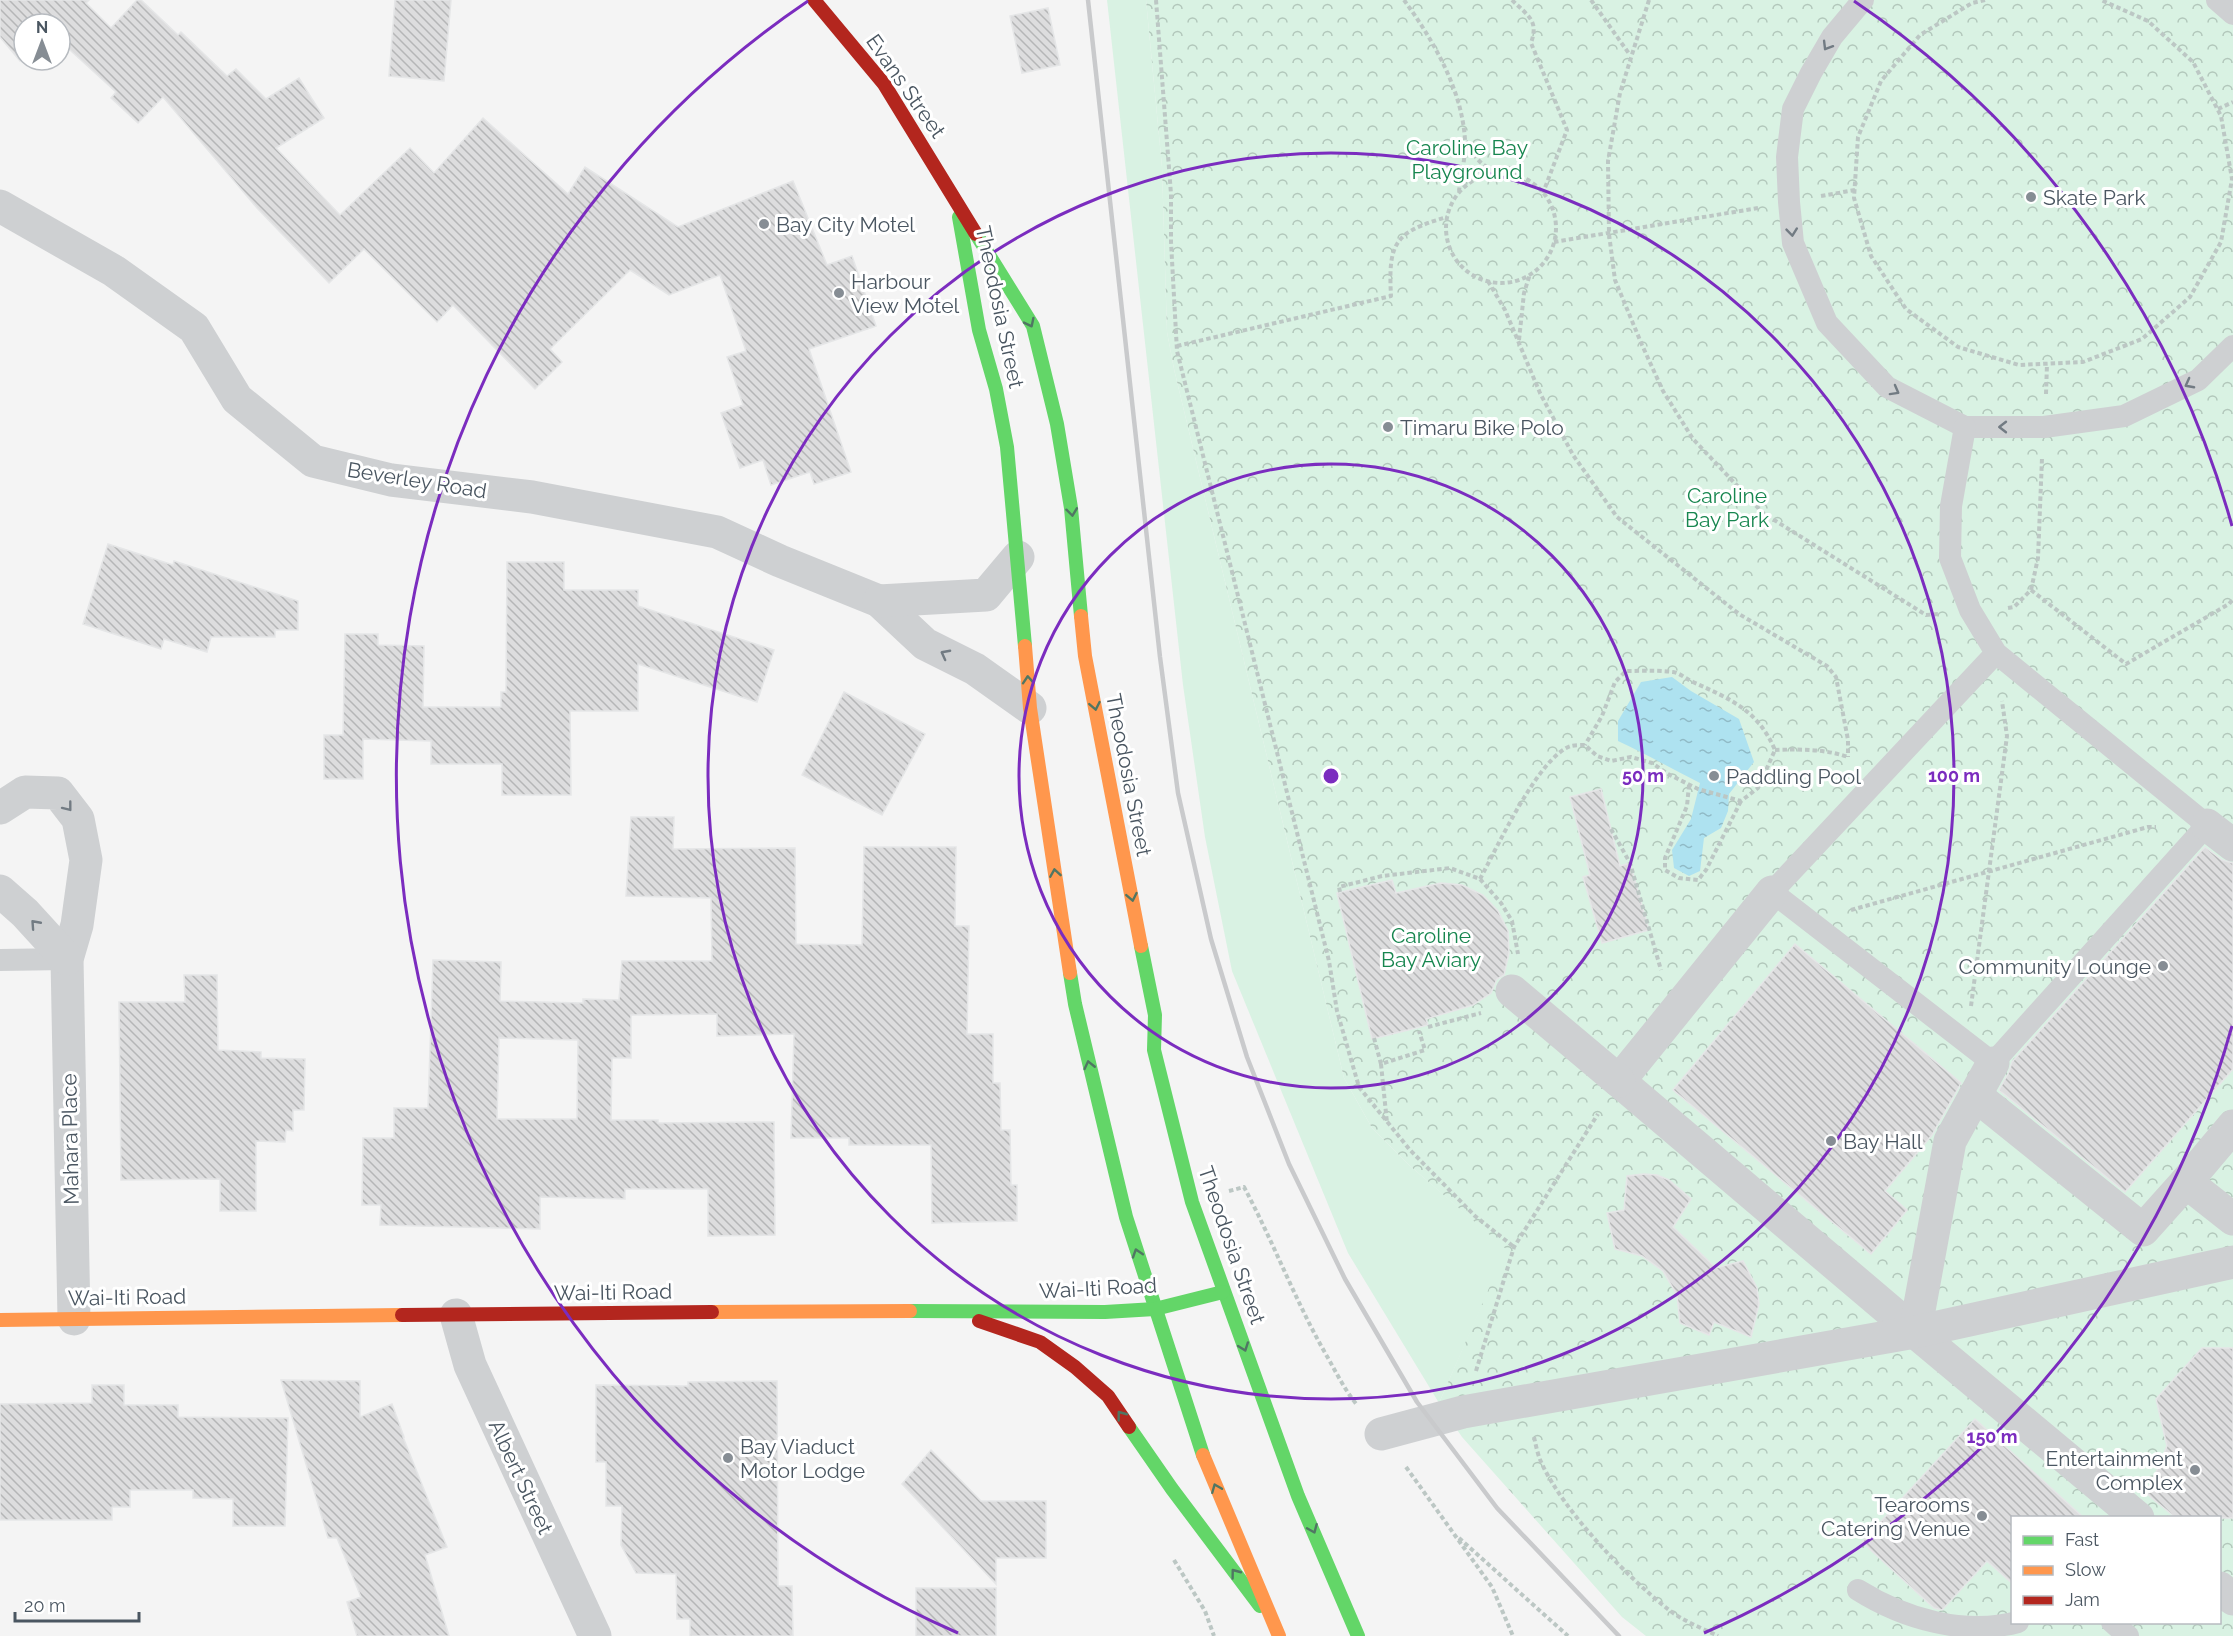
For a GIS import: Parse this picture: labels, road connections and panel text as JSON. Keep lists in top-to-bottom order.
{
  "streets": {
    "main road": ["Evans Street", "Theodosia Street", "Wai-Iti Road"],
    "street": ["Beverley Road", "Mahara Place", "Albert Street"]
  },
  "crossings": [
    ["Evans Street", "Theodosia Street"],
    ["Theodosia Street", "Beverley Road"],
    ["Theodosia Street", "Wai-Iti Road"],
    ["Mahara Place", "Wai-Iti Road"],
    ["Wai-Iti Road", "Albert Street"]
  ],
  "parks": ["Caroline Bay Playground", "Caroline Bay Park", "Caroline Bay Aviary"],
  "places": [
    "Skate Park",
    "Bay City Motel",
    "Harbour View Motel",
    "Timaru Bike Polo",
    "Paddling Pool",
    "Community Lounge",
    "Bay Hall",
    "Bay Viaduct Motor Lodge",
    "Entertainment Complex",
    "Tearooms Catering Venue"
  ],
  "legend": ["Fast", "Slow", "Jam"],
  "scale_bar": "20 m",
  "north": "top",
  "rings": ["50 m", "100 m", "150 m"]
}
